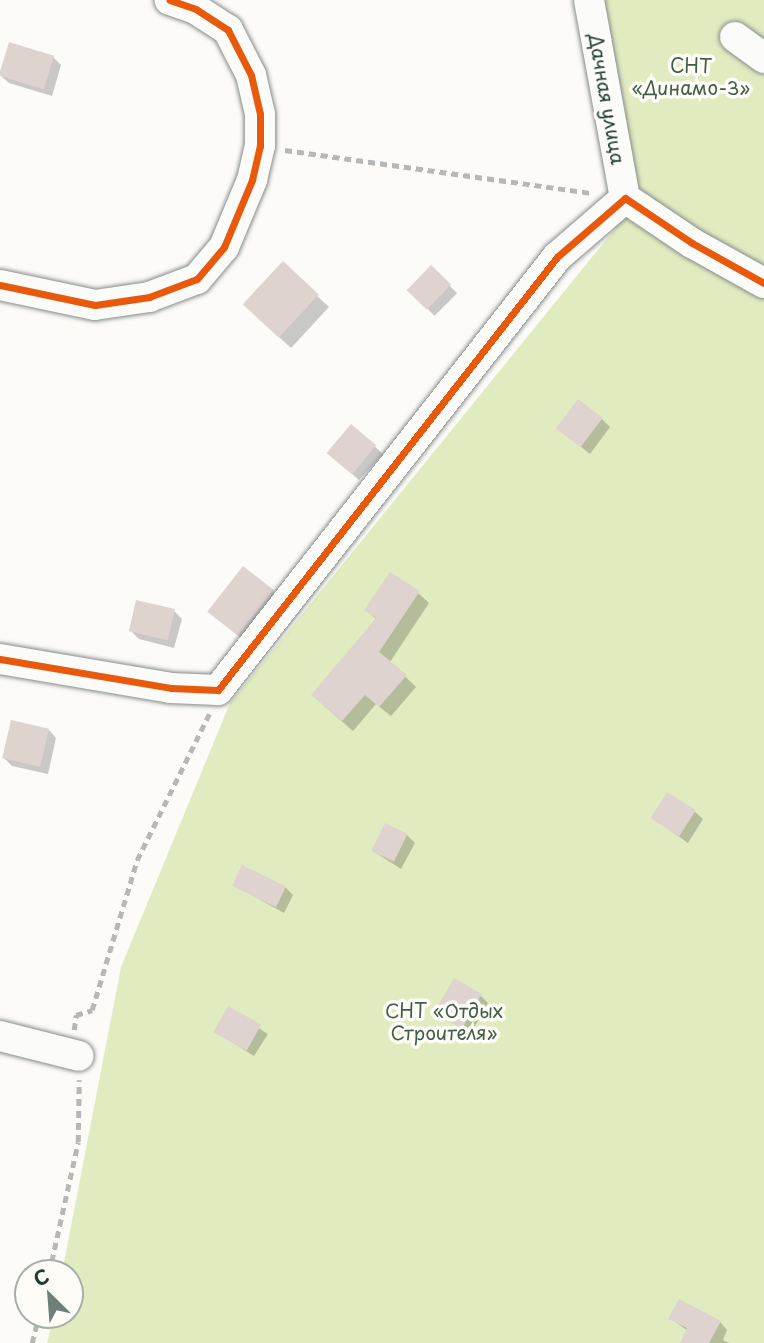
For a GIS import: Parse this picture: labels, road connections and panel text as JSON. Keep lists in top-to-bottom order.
{
  "streets": {
    "street": ["Дачная улица"]
  },
  "parks": ["СНТ «Динамо-3»", "СНТ «Отдых Строителя»"],
  "north": "top left"
}
